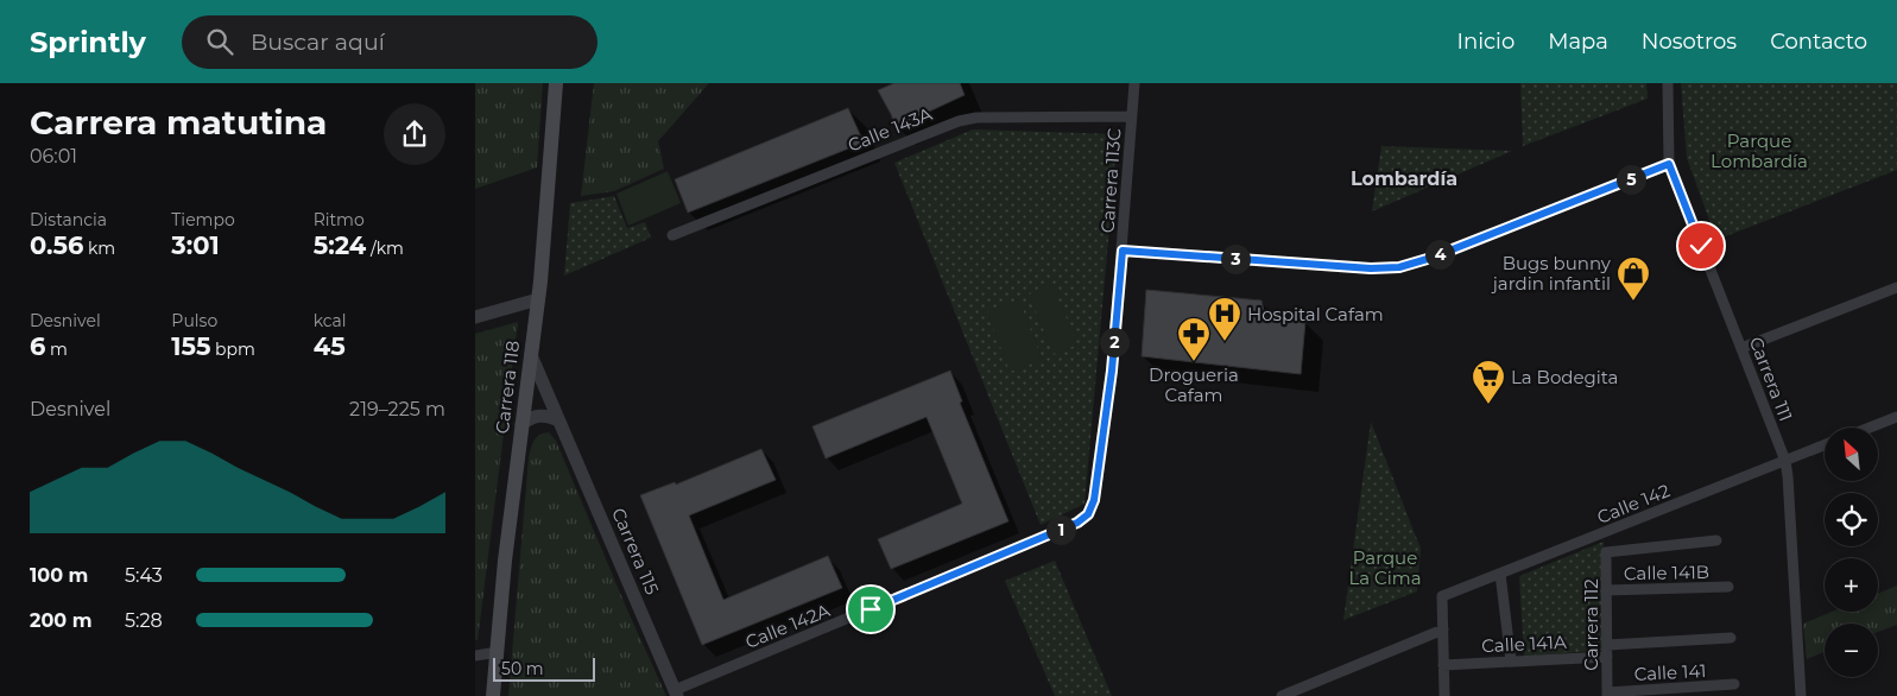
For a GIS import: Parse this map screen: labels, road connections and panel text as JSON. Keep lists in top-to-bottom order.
{
  "streets": {
    "main road": ["Carrera 118"],
    "street": [
      "Calle 143A",
      "Carrera 113C",
      "Carrera 111",
      "Calle 142",
      "Carrera 115",
      "Calle 141B",
      "Carrera 112",
      "Calle 142A",
      "Calle 141A",
      "Calle 141"
    ]
  },
  "crossings": [
    ["Calle 143A", "Carrera 113C"],
    ["Carrera 113C", "Calle 142A"],
    ["Carrera 111", "Calle 142"],
    ["Carrera 118", "Carrera 115"],
    ["Carrera 115", "Calle 142A"],
    ["Calle 141B", "Carrera 112"],
    ["Carrera 112", "Calle 141A"],
    ["Carrera 112", "Calle 141"]
  ],
  "districts": ["Lombardía"],
  "parks": ["Parque Lombardía", "Parque La Cima"],
  "places": {
    "shop": ["Bugs bunny jardin infantil"],
    "hospital": ["Hospital Cafam"],
    "pharmacy": ["Drogueria Cafam"],
    "supermarket": ["La Bodegita"]
  },
  "scale_bar": "50 m",
  "north": "top left",
  "page": {
    "header": "Sprintly",
    "search": "Buscar aquí",
    "nav": [
      "Inicio",
      "Mapa",
      "Nosotros",
      "Contacto"
    ],
    "heading": ["Carrera matutina", "06:01"],
    "pins": [
      "5",
      "4",
      "3",
      "2",
      "1"
    ],
    "stats": [
      ["Distancia", "0.56 km"],
      ["Tiempo", "3:01"],
      ["Ritmo", "5:24 /km"],
      ["Desnivel", "6 m"],
      ["Pulso", "155 bpm"],
      ["kcal", "45"]
    ],
    "chart": ["Desnivel", "219–225 m"],
    "map_buttons": ["+", "−"],
    "list": [
      {
        "name": "100 m",
        "note": "5:43"
      },
      {
        "name": "200 m",
        "note": "5:28"
      }
    ],
    "scale": "50 m"
  }
}
